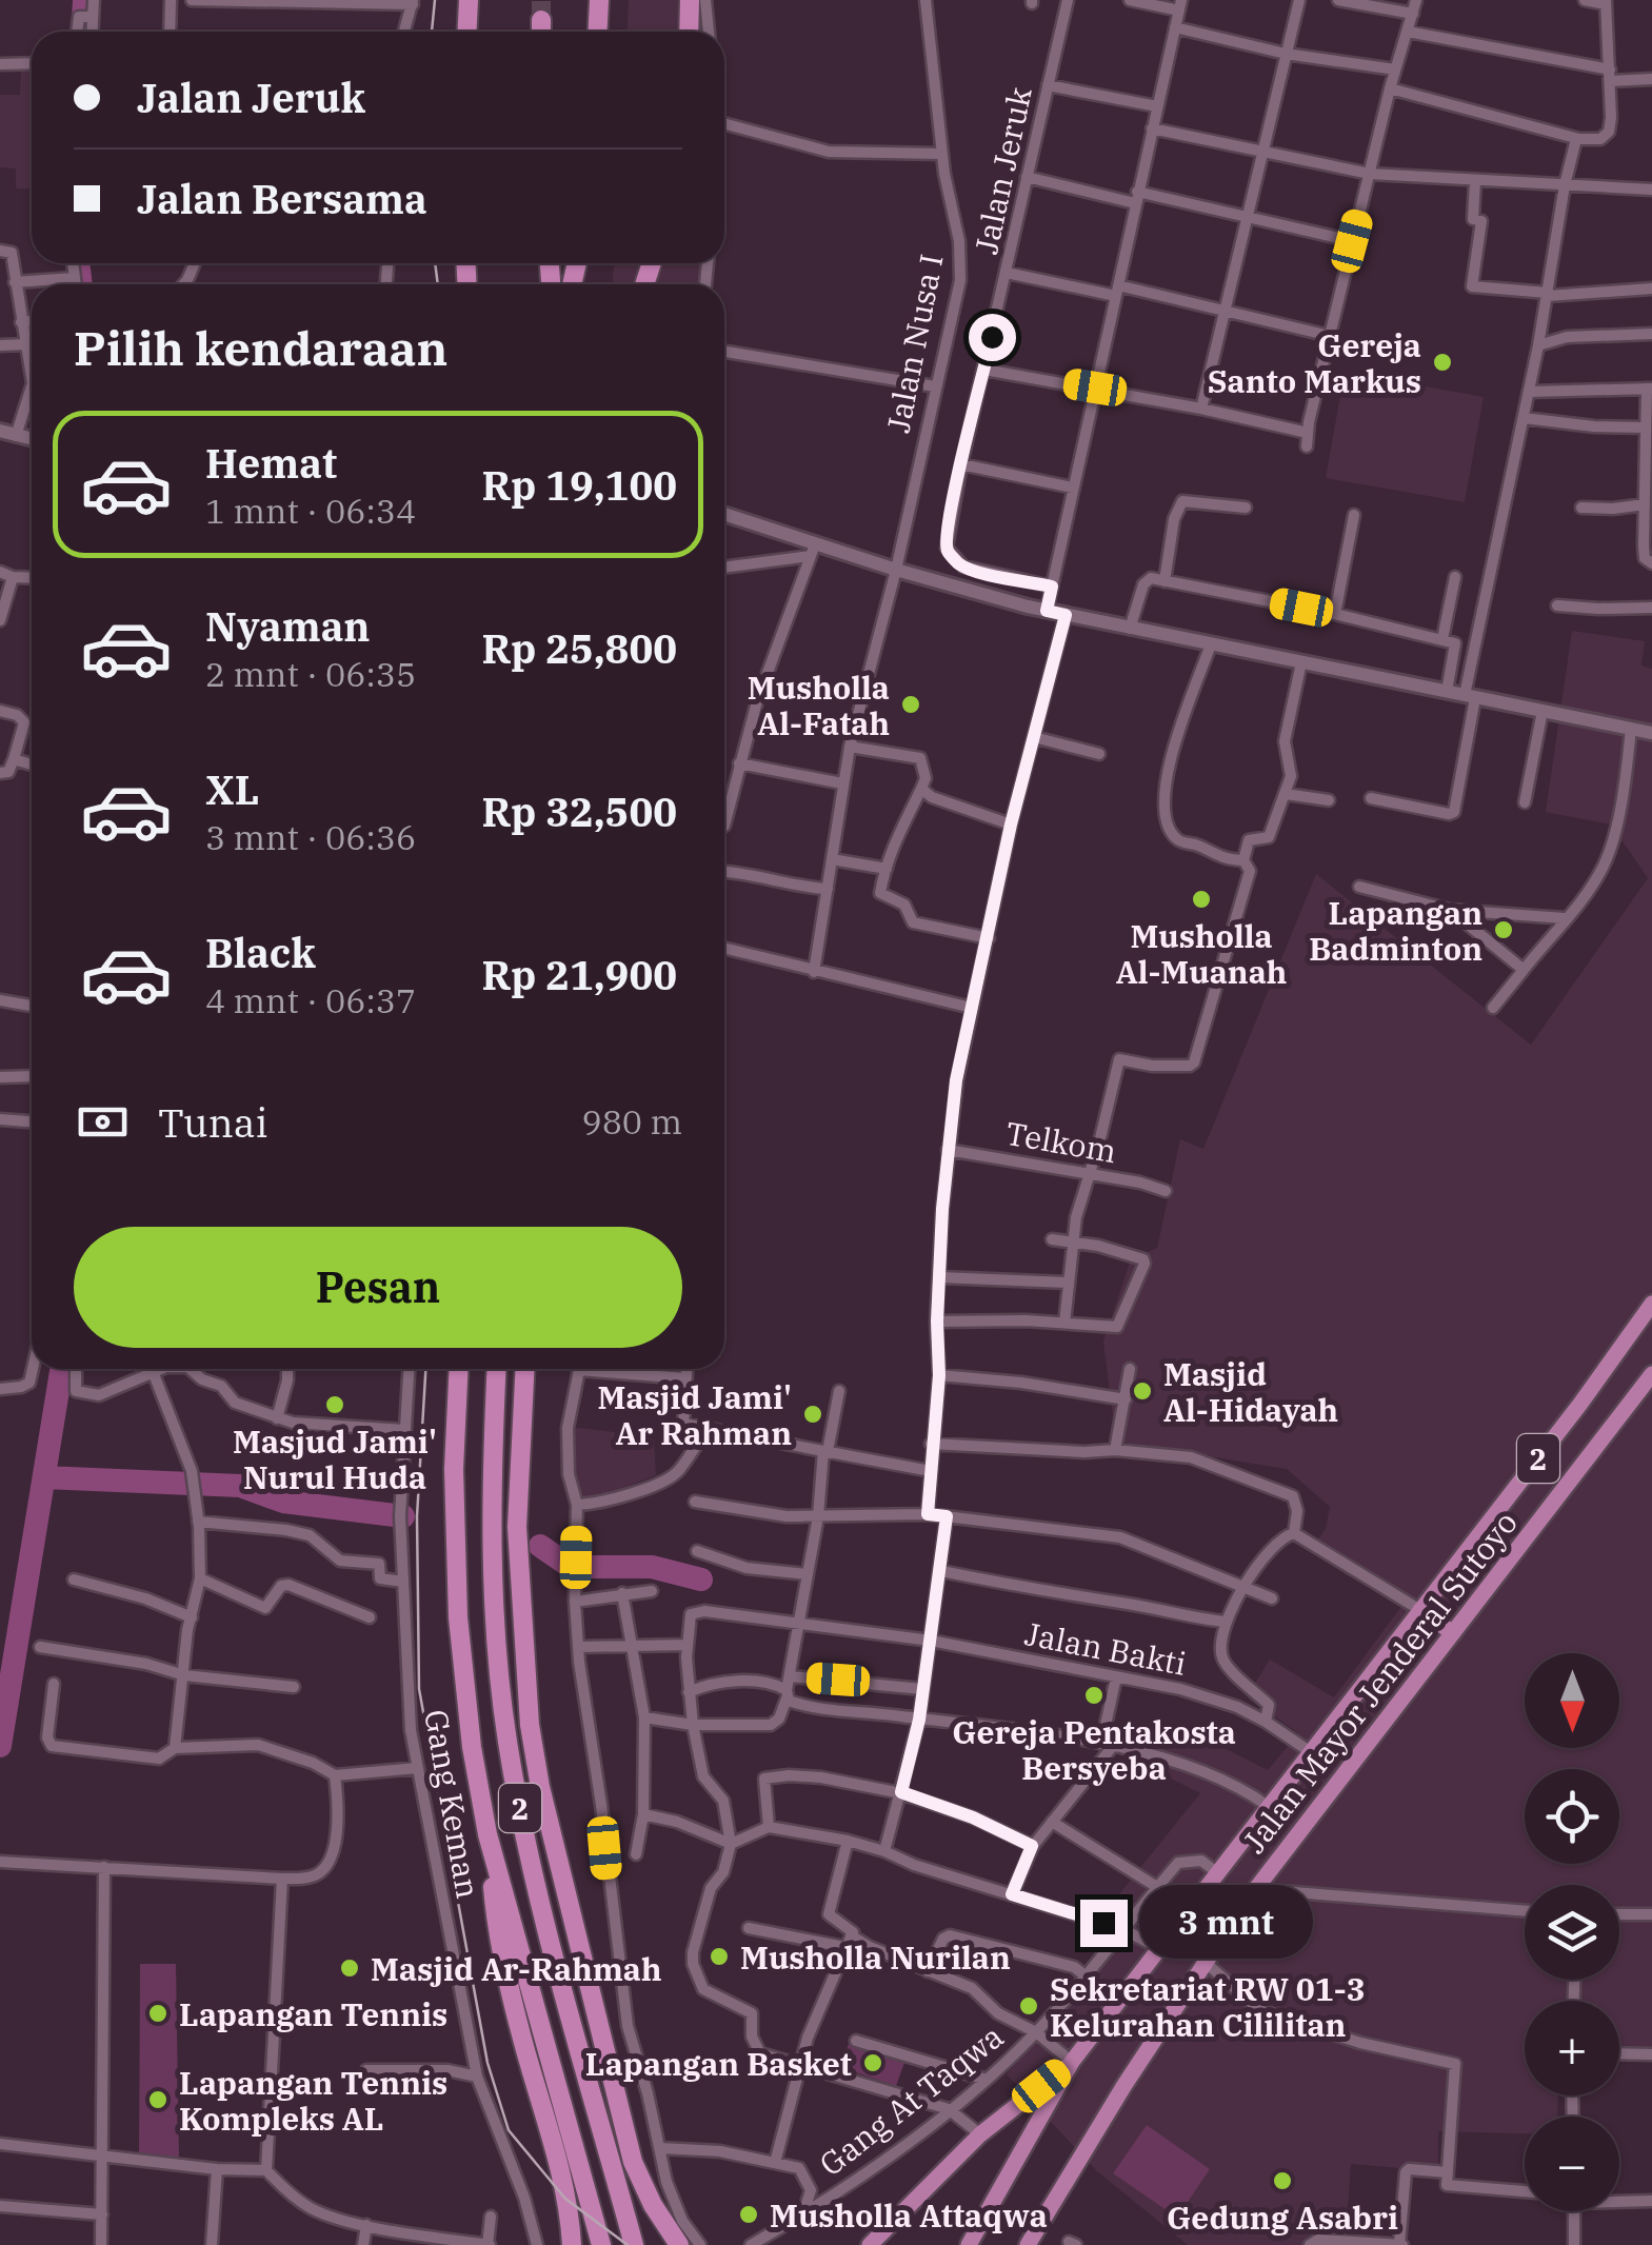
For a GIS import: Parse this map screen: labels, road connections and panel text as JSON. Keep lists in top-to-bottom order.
{
  "streets": {
    "highway": ["2", "Jalan Mayor Jenderal Sutoyo"],
    "street": [
      "Jalan Jeruk",
      "Jalan Nusa I",
      "Telkom",
      "Jalan Bakti",
      "Gang Keman",
      "Gang At Taqwa"
    ]
  },
  "crossings": [
    ["Jalan Bakti", "Jalan Mayor Jenderal Sutoyo"],
    ["Jalan Mayor Jenderal Sutoyo", "Gang At Taqwa"]
  ],
  "places": [
    "Gereja Santo Markus",
    "Musholla Al-Fatah",
    "Musholla Al-Muanah",
    "Lapangan Badminton",
    "Masjid Al-Hidayah",
    "Masjud Jami' Nurul Huda",
    "Masjid Jami' Ar Rahman",
    "Gereja Pentakosta Bersyeba",
    "Musholla Nurilan",
    "Masjid Ar-Rahmah",
    "Sekretariat RW 01-3 Kelurahan Cililitan",
    "Lapangan Tennis",
    "Lapangan Basket",
    "Lapangan Tennis Kompleks AL",
    "Gedung Asabri",
    "Musholla Attaqwa"
  ],
  "north": "bottom",
  "page": {
    "banner": ["Jalan Jeruk", "Jalan Bersama"],
    "heading": "Pilih kendaraan",
    "list": [
      {
        "name": "Hemat",
        "note": "1 mnt · 06:34",
        "value": "Rp 19,100"
      },
      {
        "name": "Nyaman",
        "note": "2 mnt · 06:35",
        "value": "Rp 25,800"
      },
      {
        "name": "XL",
        "note": "3 mnt · 06:36",
        "value": "Rp 32,500"
      },
      {
        "name": "Black",
        "note": "4 mnt · 06:37",
        "value": "Rp 21,900"
      }
    ],
    "pay": ["Tunai", "980 m"],
    "buttons": "Pesan",
    "map_buttons": ["+", "−"],
    "bubble": "3 mnt"
  }
}
